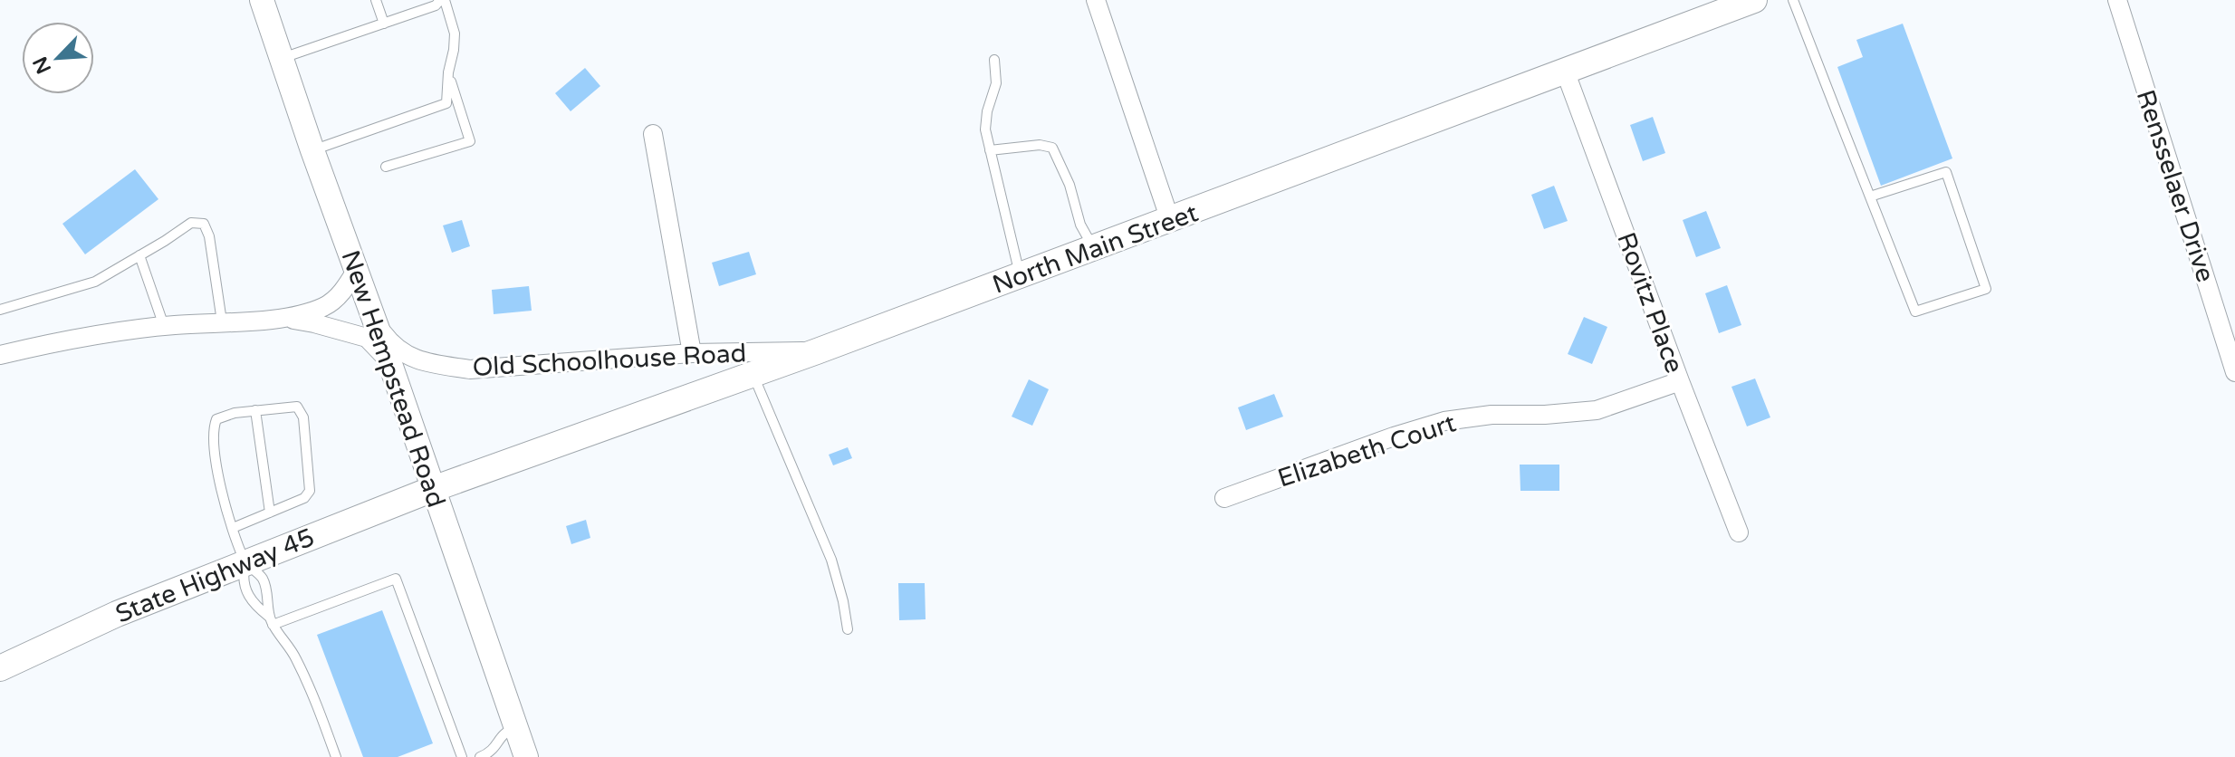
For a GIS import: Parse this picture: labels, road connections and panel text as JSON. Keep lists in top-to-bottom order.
{
  "streets": {
    "main road": ["North Main Street", "State Highway 45"],
    "street": [
      "Rensselaer Drive",
      "Rovitz Place",
      "Old Schoolhouse Road",
      "New Hempstead Road",
      "Elizabeth Court"
    ]
  },
  "crossings": [
    ["North Main Street", "Rovitz Place"],
    ["North Main Street", "Old Schoolhouse Road"],
    ["North Main Street", "New Hempstead Road"],
    ["North Main Street", "State Highway 45"],
    ["Rovitz Place", "Elizabeth Court"],
    ["Old Schoolhouse Road", "New Hempstead Road"],
    ["New Hempstead Road", "State Highway 45"]
  ],
  "north": "bottom left"
}
